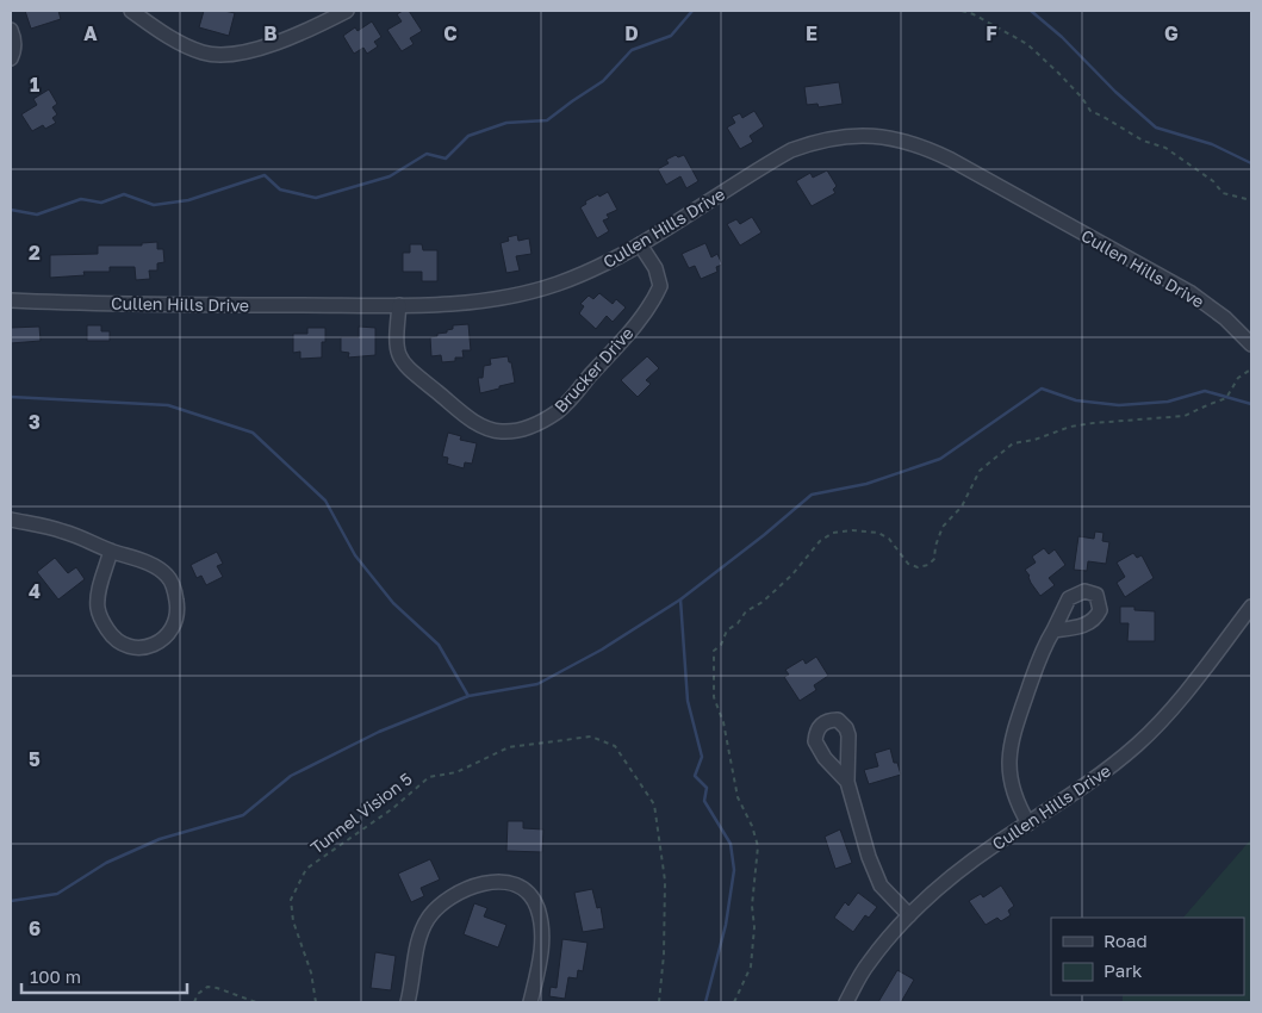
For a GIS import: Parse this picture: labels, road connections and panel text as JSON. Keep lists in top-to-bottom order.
{
  "streets": {
    "street": ["Cullen Hills Drive", "Brucker Drive"],
    "path": ["Tunnel Vision 5"]
  },
  "crossings": [
    ["Cullen Hills Drive", "Brucker Drive"]
  ],
  "legend": ["Road", "Park"],
  "scale_bar": "100 m",
  "grid": {
    "columns": [
      "A",
      "B",
      "C",
      "D",
      "E",
      "F",
      "G"
    ],
    "rows": [
      "1",
      "2",
      "3",
      "4",
      "5",
      "6"
    ]
  }
}
